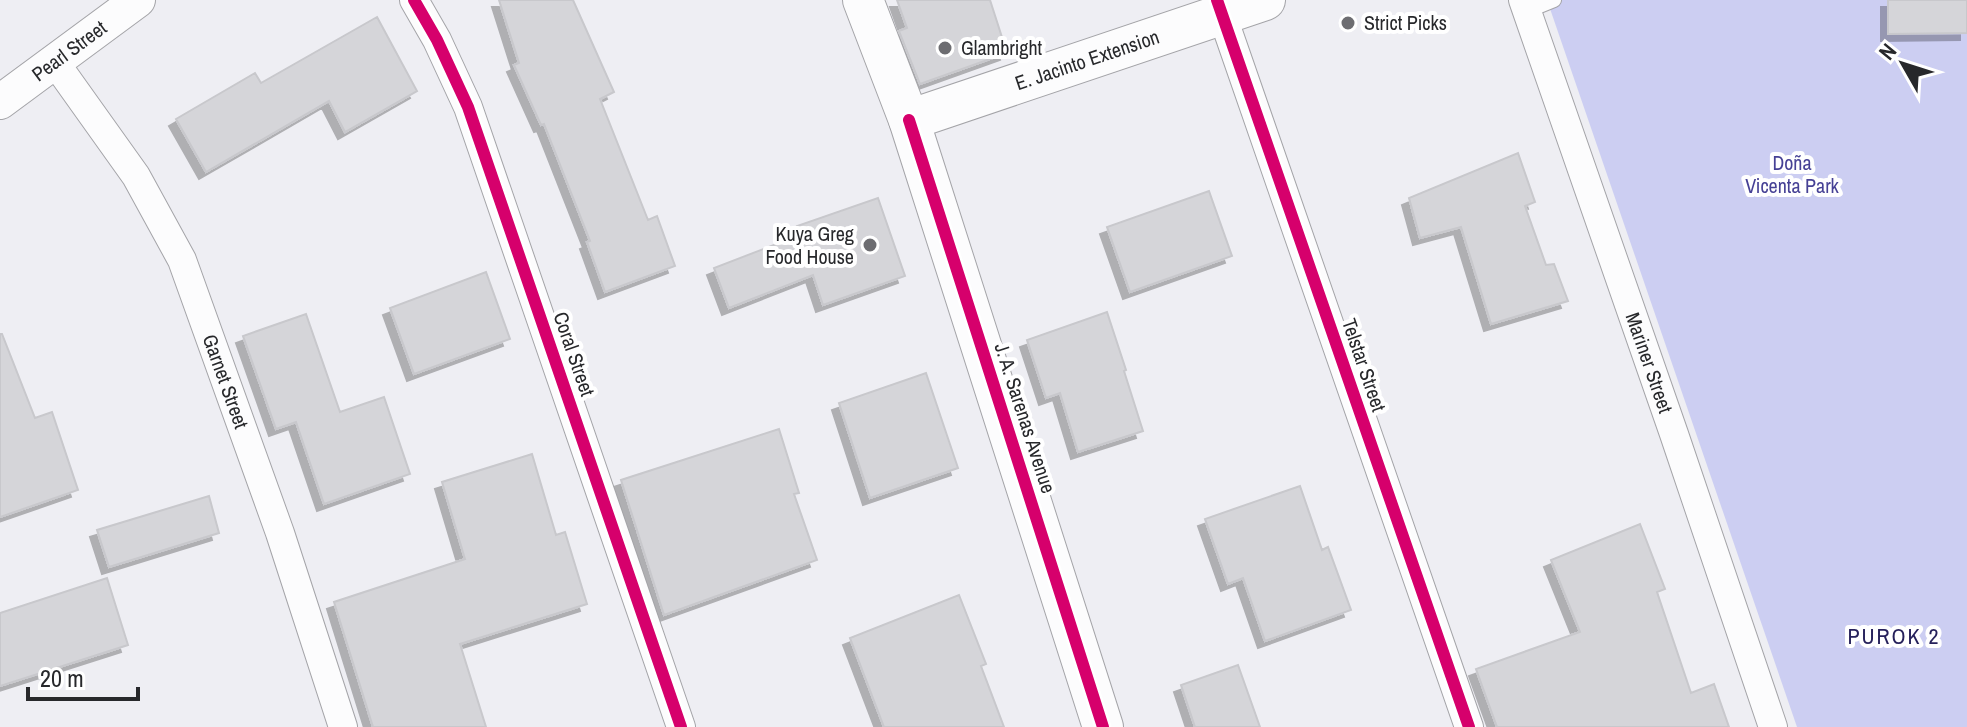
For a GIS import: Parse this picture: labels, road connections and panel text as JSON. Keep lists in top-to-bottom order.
{
  "streets": {
    "main road": ["E. Jacinto Extension", "J. A. Sarenas Avenue"],
    "street": [
      "Pearl Street",
      "Coral Street",
      "Mariner Street",
      "Telstar Street",
      "Garnet Street"
    ]
  },
  "crossings": [
    ["Pearl Street", "Garnet Street"],
    ["E. Jacinto Extension", "Telstar Street"],
    ["E. Jacinto Extension", "J. A. Sarenas Avenue"]
  ],
  "districts": ["PUROK 2"],
  "parks": ["Doña Vicenta Park"],
  "places": ["Strict Picks", "Glambright", "Kuya Greg Food House"],
  "scale_bar": "20 m",
  "north": "top left"
}
